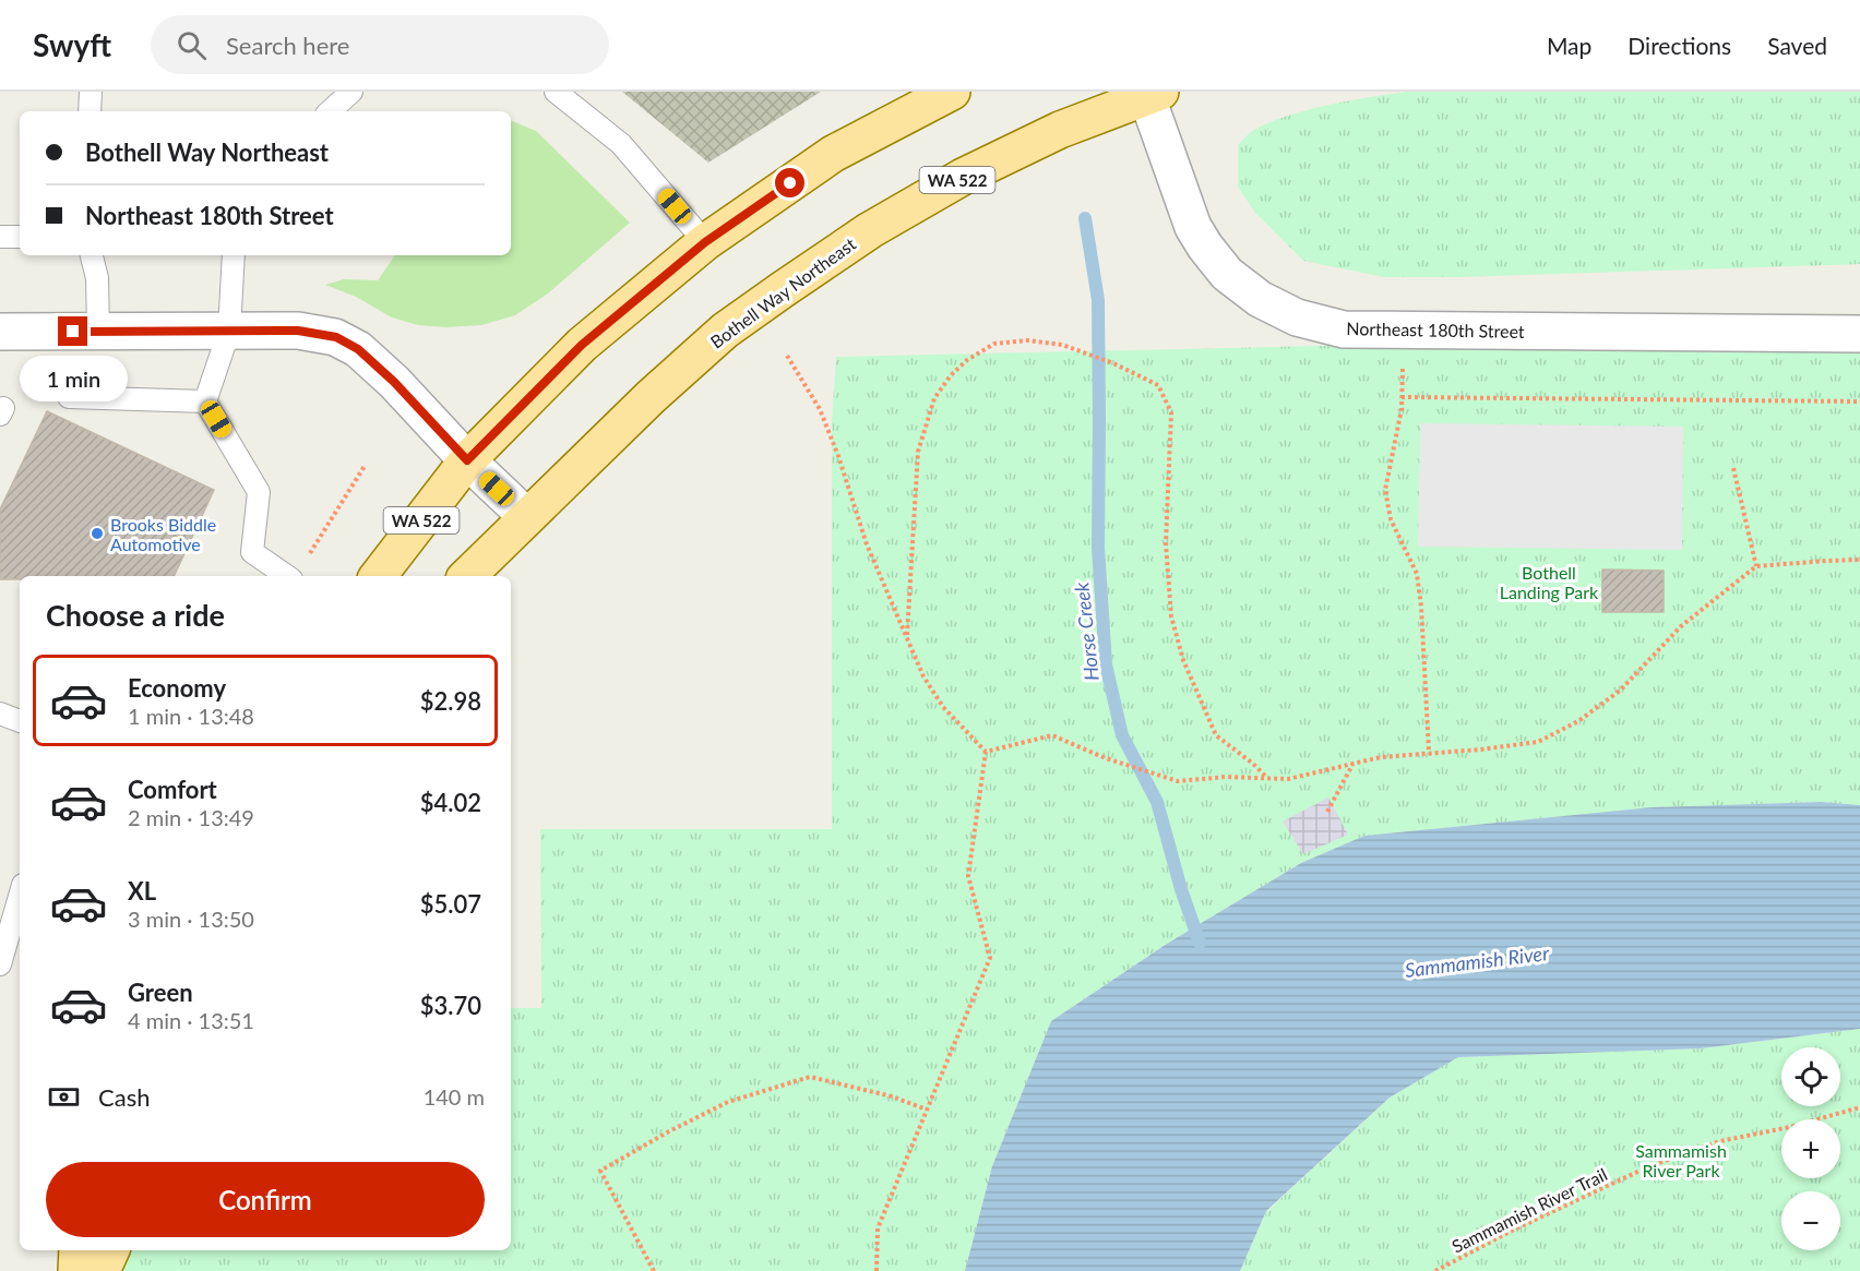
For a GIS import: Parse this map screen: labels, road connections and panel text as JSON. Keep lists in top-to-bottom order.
{
  "streets": {
    "main road": ["WA 522", "Bothell Way Northeast"],
    "street": ["Northeast 180th Street"],
    "path": ["Sammamish River Trail"]
  },
  "crossings": [
    ["Bothell Way Northeast", "Northeast 180th Street"]
  ],
  "water": ["Horse Creek", "Sammamish River"],
  "parks": ["Bothell Landing Park", "Sammamish River Park"],
  "places": ["Brooks Biddle Automotive"],
  "page": {
    "header": "Swyft",
    "search": "Search here",
    "nav": ["Map", "Directions", "Saved"],
    "banner": ["Bothell Way Northeast", "Northeast 180th Street"],
    "bubble": "1 min",
    "heading": "Choose a ride",
    "list": [
      {
        "name": "Economy",
        "note": "1 min · 13:48",
        "value": "$2.98"
      },
      {
        "name": "Comfort",
        "note": "2 min · 13:49",
        "value": "$4.02"
      },
      {
        "name": "XL",
        "note": "3 min · 13:50",
        "value": "$5.07"
      },
      {
        "name": "Green",
        "note": "4 min · 13:51",
        "value": "$3.70"
      }
    ],
    "map_buttons": ["+", "−"],
    "pay": ["Cash", "140 m"],
    "buttons": "Confirm"
  }
}
